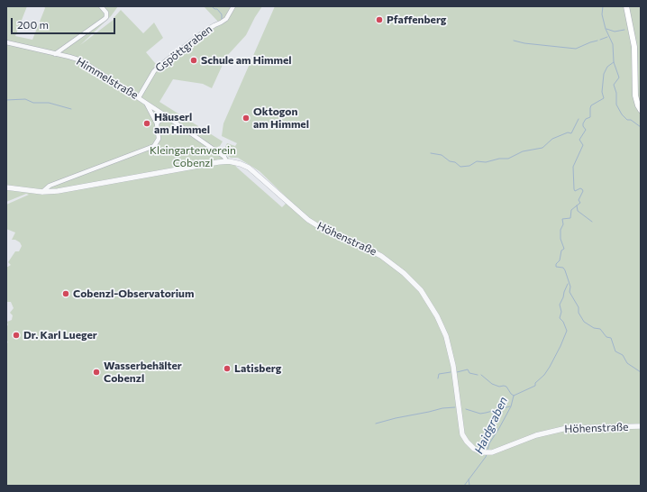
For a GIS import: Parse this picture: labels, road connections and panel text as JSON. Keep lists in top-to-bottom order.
{
  "streets": {
    "street": ["Gspöttgraben", "Himmelstraße", "Höhenstraße"]
  },
  "crossings": [
    ["Gspöttgraben", "Himmelstraße"],
    ["Himmelstraße", "Höhenstraße"]
  ],
  "water": ["Haidgraben"],
  "parks": ["Kleingartenverein Cobenzl"],
  "places": [
    "Pfaffenberg",
    "Schule am Himmel",
    "Oktogon am Himmel",
    "Häuserl am Himmel",
    "Cobenzl-Observatorium",
    "Dr. Karl Lueger",
    "Latisberg",
    "Wasserbehälter Cobenzl"
  ],
  "scale_bar": "200 m"
}
